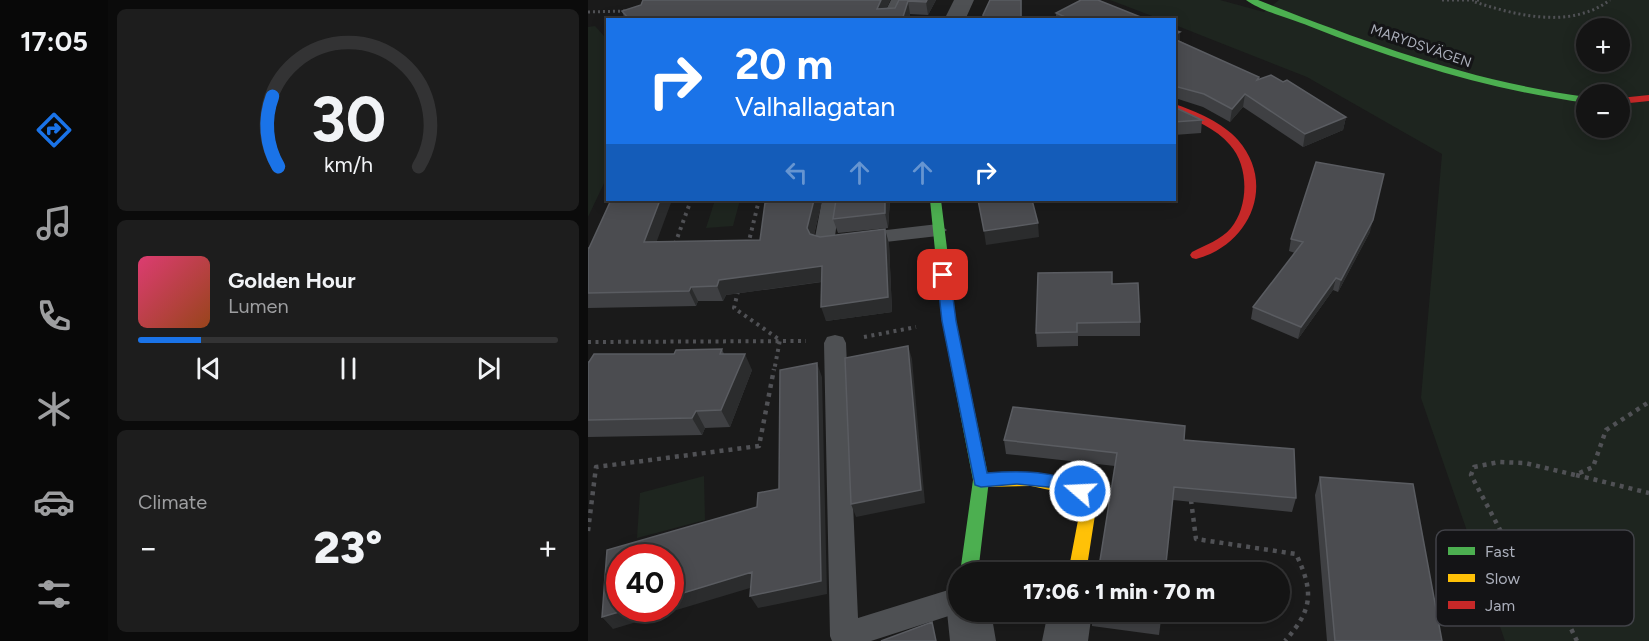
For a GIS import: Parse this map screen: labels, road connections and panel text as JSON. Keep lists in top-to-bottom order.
{
  "streets": {
    "street": ["MARYDSVÄGEN"]
  },
  "legend": ["Fast", "Slow", "Jam"],
  "page": {
    "tabs": "17:05",
    "map_buttons": ["+", "−"],
    "turn": ["20 m", "Valhallagatan"],
    "song": ["Golden Hour", "Lumen"],
    "tile": "Climate",
    "heat": ["−", "23°", "+"],
    "limit": "40",
    "trip": "17:06 · 1 min · 70 m",
    "gauge": ["30", "km/h"]
  }
}
